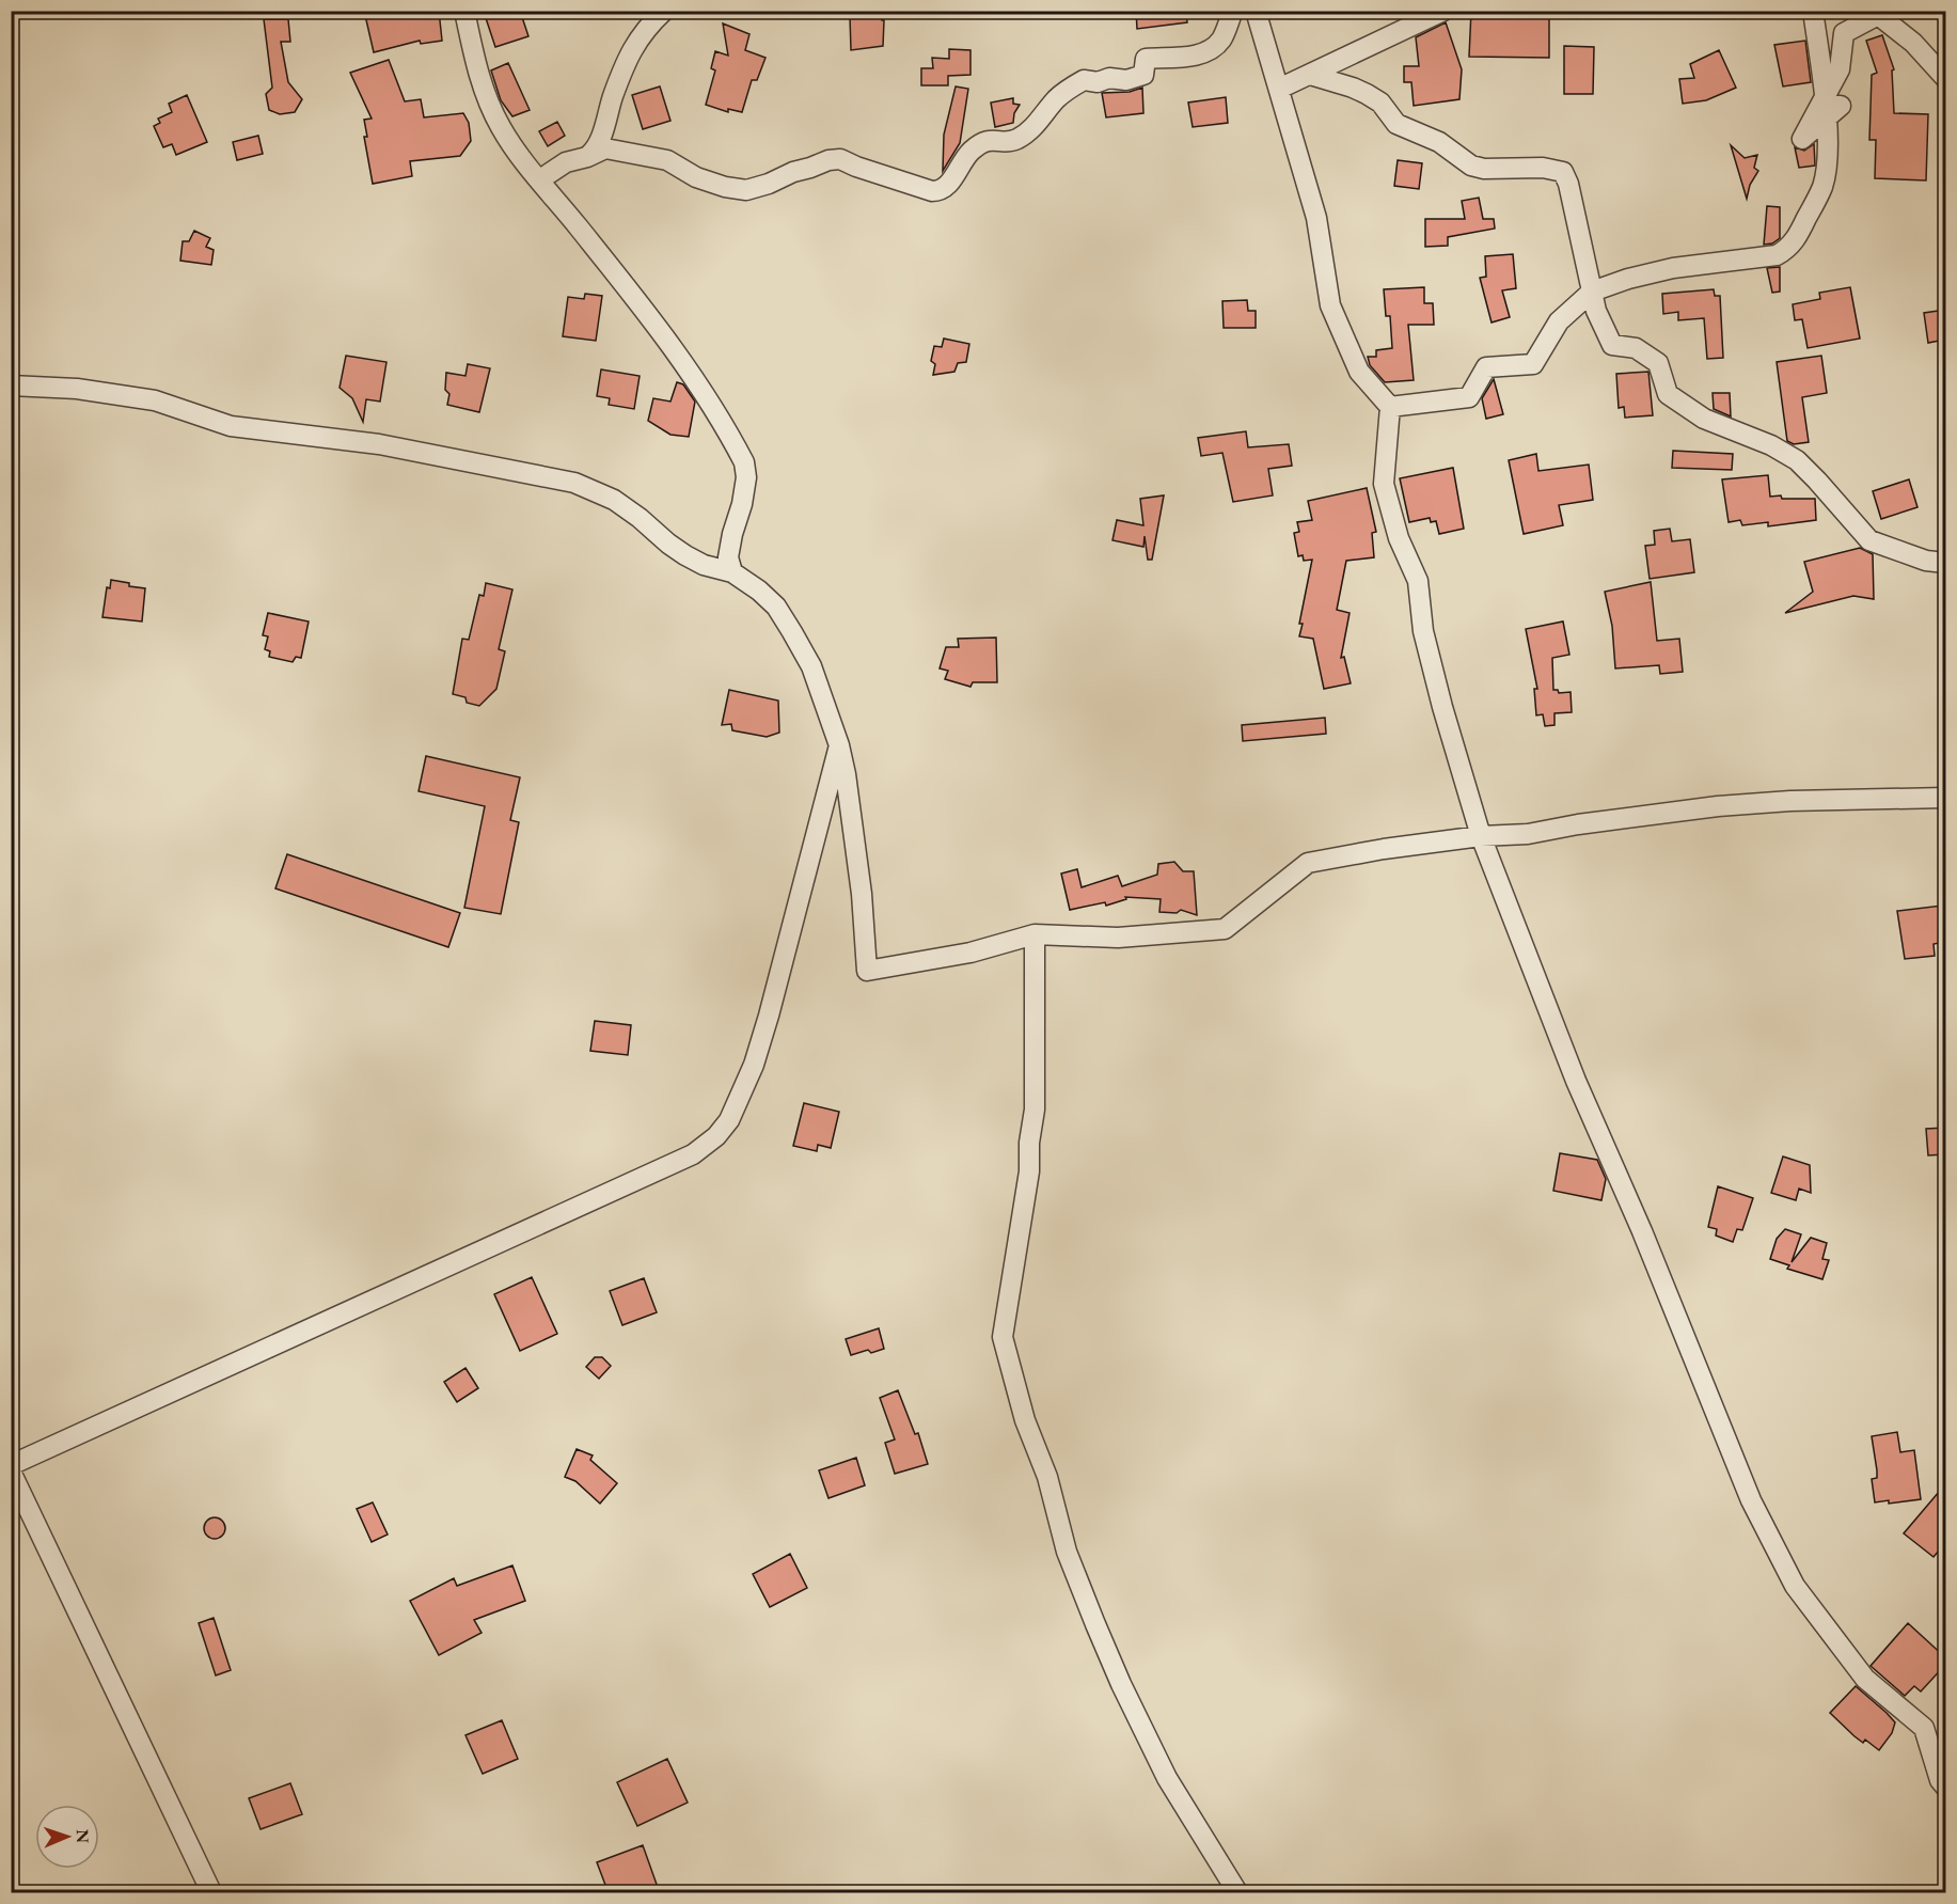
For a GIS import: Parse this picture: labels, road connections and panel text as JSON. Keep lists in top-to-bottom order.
{
  "north": "right"
}
